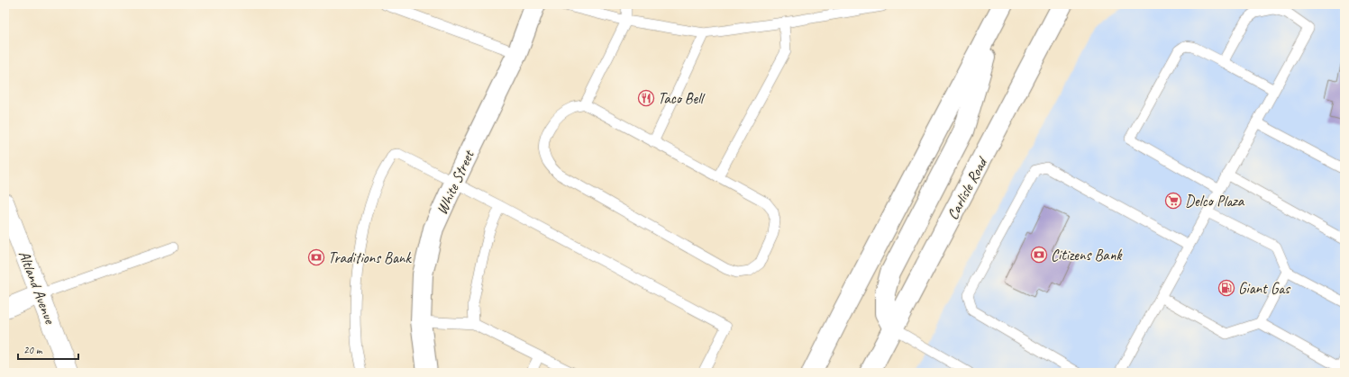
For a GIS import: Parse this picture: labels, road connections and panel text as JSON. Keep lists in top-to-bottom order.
{
  "streets": {
    "main road": ["White Street", "Carlisle Road"],
    "street": ["Altland Avenue"]
  },
  "places": {
    "restaurant": ["Taco Bell"],
    "supermarket": ["Delco Plaza"],
    "bank": ["Citizens Bank", "Traditions Bank"],
    "fuel station": ["Giant Gas"]
  },
  "scale_bar": "20 m"
}
